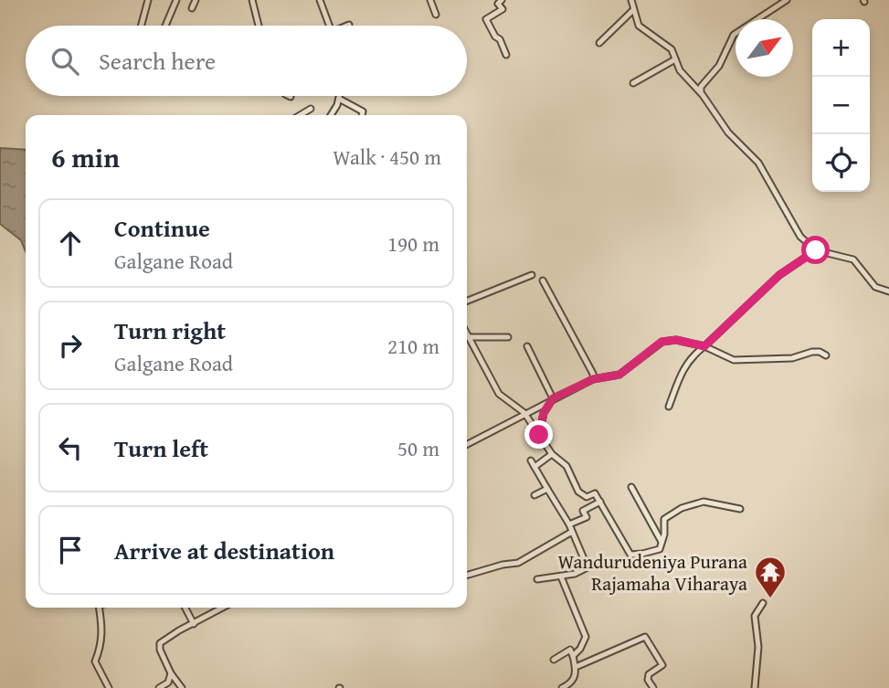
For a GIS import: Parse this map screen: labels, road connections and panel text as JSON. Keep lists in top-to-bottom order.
{
  "places": {
    "temple": ["Wandurudeniya Purana Rajamaha Viharaya"]
  },
  "north": "top right",
  "page": {
    "map_buttons": ["+", "−"],
    "search": "Search here",
    "heading": ["6 min", "Walk · 450 m"],
    "list": [
      ["Continue", "Galgane Road", "190 m"],
      ["Turn right", "Galgane Road", "210 m"],
      ["Turn left", "50 m"],
      "Arrive at destination"
    ]
  }
}
